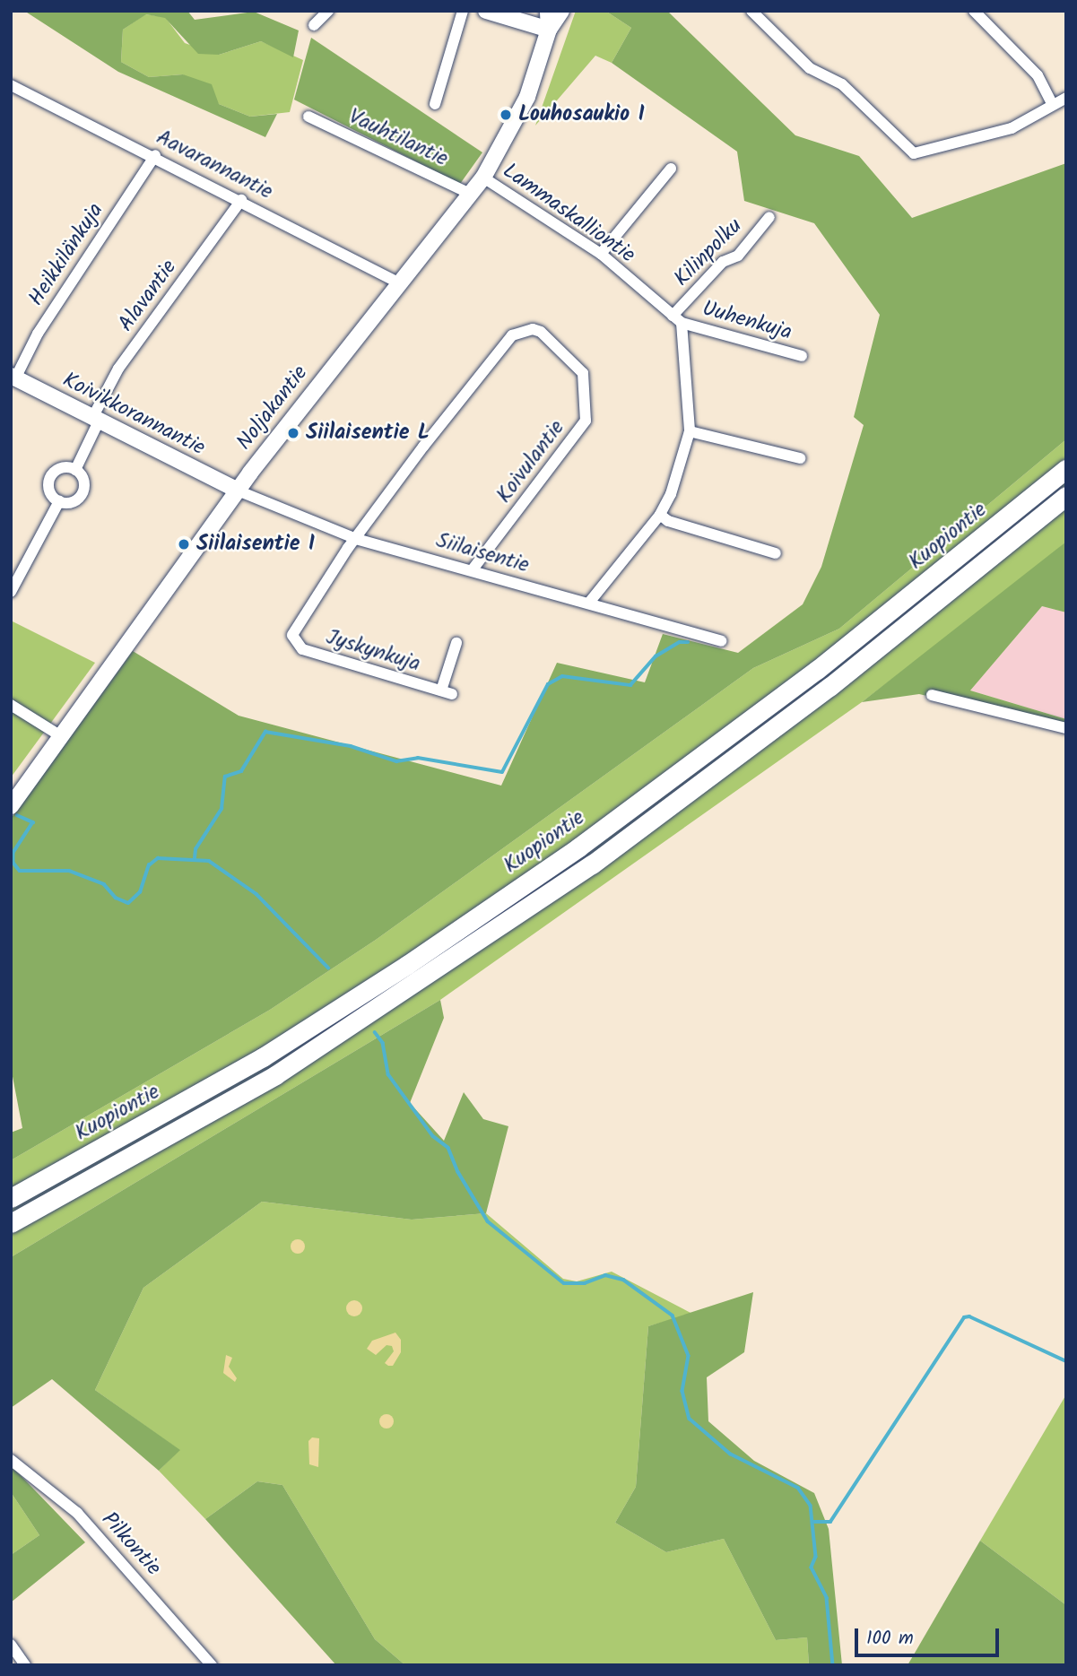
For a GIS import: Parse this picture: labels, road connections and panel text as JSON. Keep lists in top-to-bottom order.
{
  "streets": {
    "highway": ["Kuopiontie"],
    "main road": ["Noljakantie", "Koivikkorannantie"],
    "street": [
      "Vauhtilantie",
      "Aavarannantie",
      "Lammaskalliontie",
      "Kilinpolku",
      "Heikkilänkuja",
      "Alavantie",
      "Uuhenkuja",
      "Koivulantie",
      "Siilaisentie",
      "Jyskynkuja",
      "Pilkontie"
    ]
  },
  "crossings": [
    ["Vauhtilantie", "Noljakantie"],
    ["Aavarannantie", "Heikkilänkuja"],
    ["Aavarannantie", "Alavantie"],
    ["Aavarannantie", "Noljakantie"],
    ["Lammaskalliontie", "Kilinpolku"],
    ["Lammaskalliontie", "Uuhenkuja"],
    ["Lammaskalliontie", "Noljakantie"],
    ["Kilinpolku", "Uuhenkuja"],
    ["Heikkilänkuja", "Koivikkorannantie"],
    ["Alavantie", "Koivikkorannantie"],
    ["Noljakantie", "Koivikkorannantie"],
    ["Noljakantie", "Siilaisentie"],
    ["Koivikkorannantie", "Siilaisentie"],
    ["Koivulantie", "Siilaisentie"],
    ["Koivulantie", "Jyskynkuja"],
    ["Siilaisentie", "Jyskynkuja"]
  ],
  "places": ["Louhosaukio I", "Siilaisentie L", "Siilaisentie I"],
  "scale_bar": "100 m"
}
